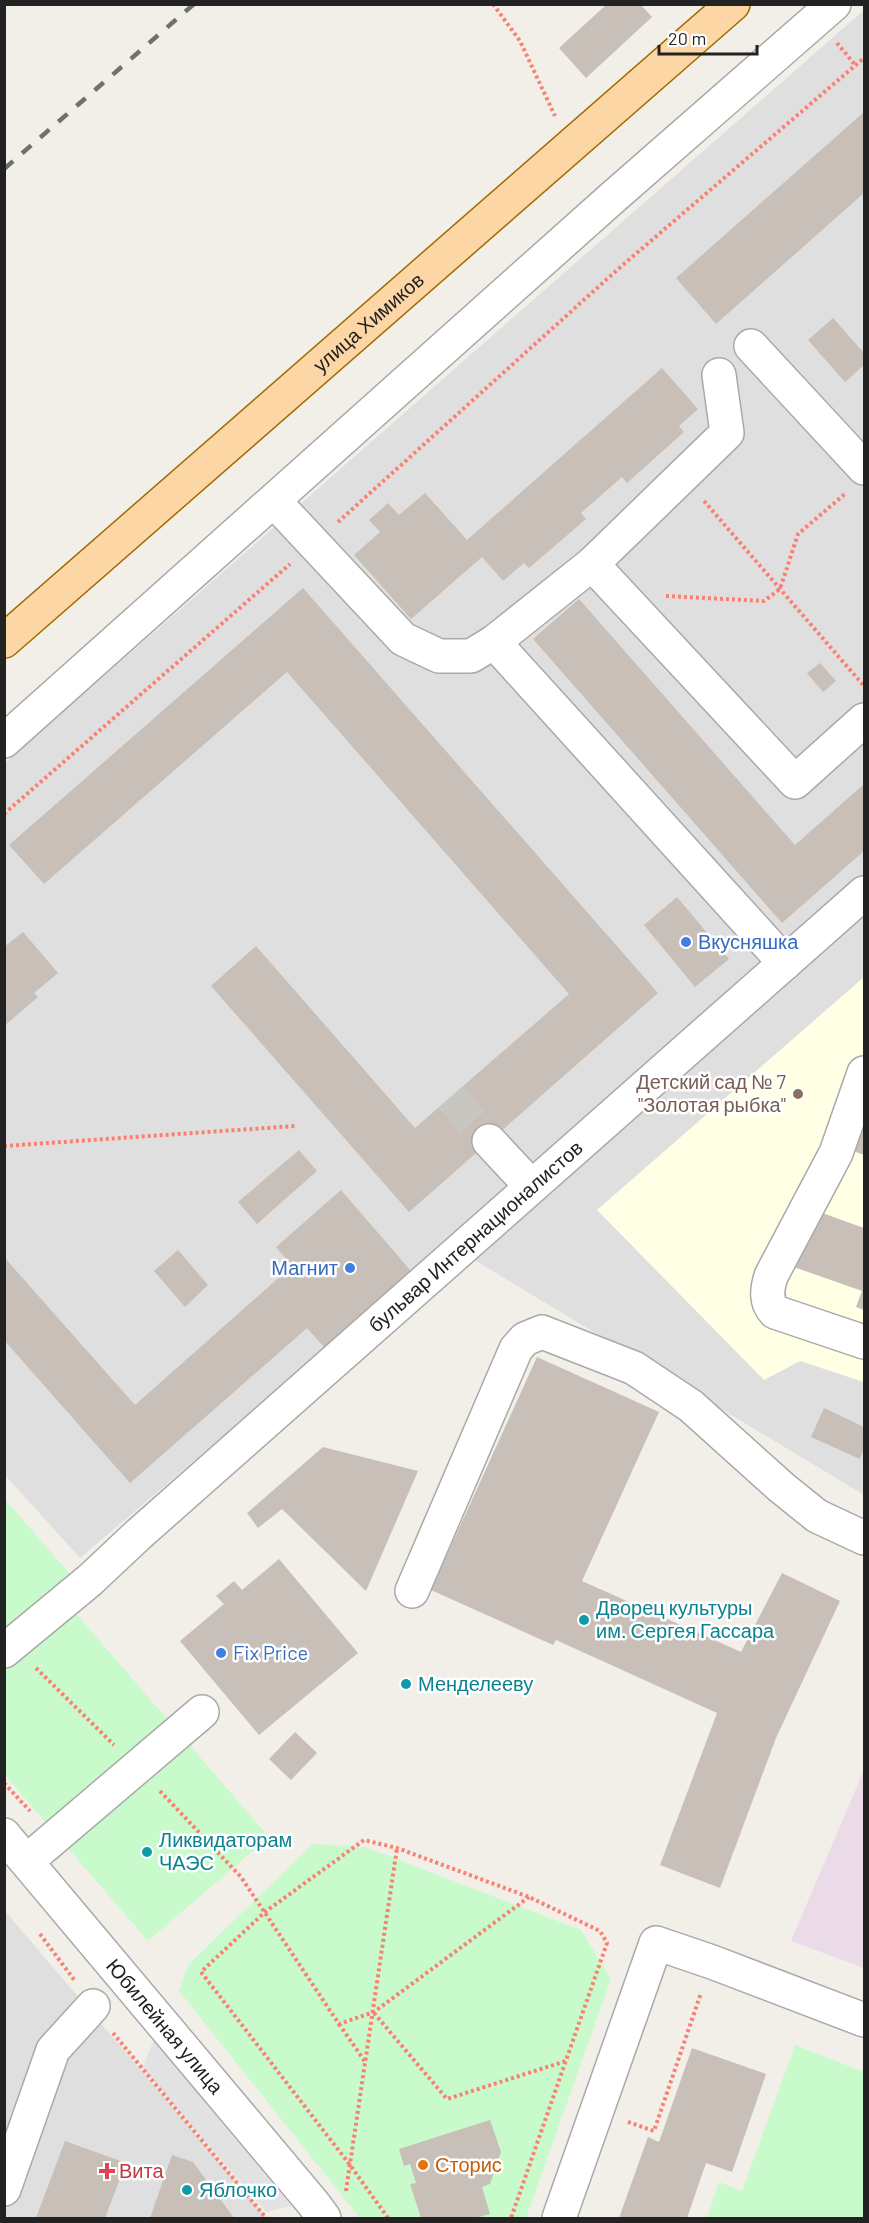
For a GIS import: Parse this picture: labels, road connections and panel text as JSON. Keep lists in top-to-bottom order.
{
  "streets": {
    "main road": ["улица Химиков"],
    "street": ["бульвар Интернационалистов", "Юбилейная улица"]
  },
  "places": {
    "other": [
      "Вкусняшка",
      "Детский сад № 7 \"Золотая рыбка\"",
      "Магнит",
      "Дворец культуры им. Сергея Гассара",
      "Fix Price",
      "Менделееву",
      "Ликвидаторам ЧАЭС",
      "Сторис",
      "Яблочко"
    ],
    "health": ["Вита"]
  },
  "scale_bar": "20 m"
}
